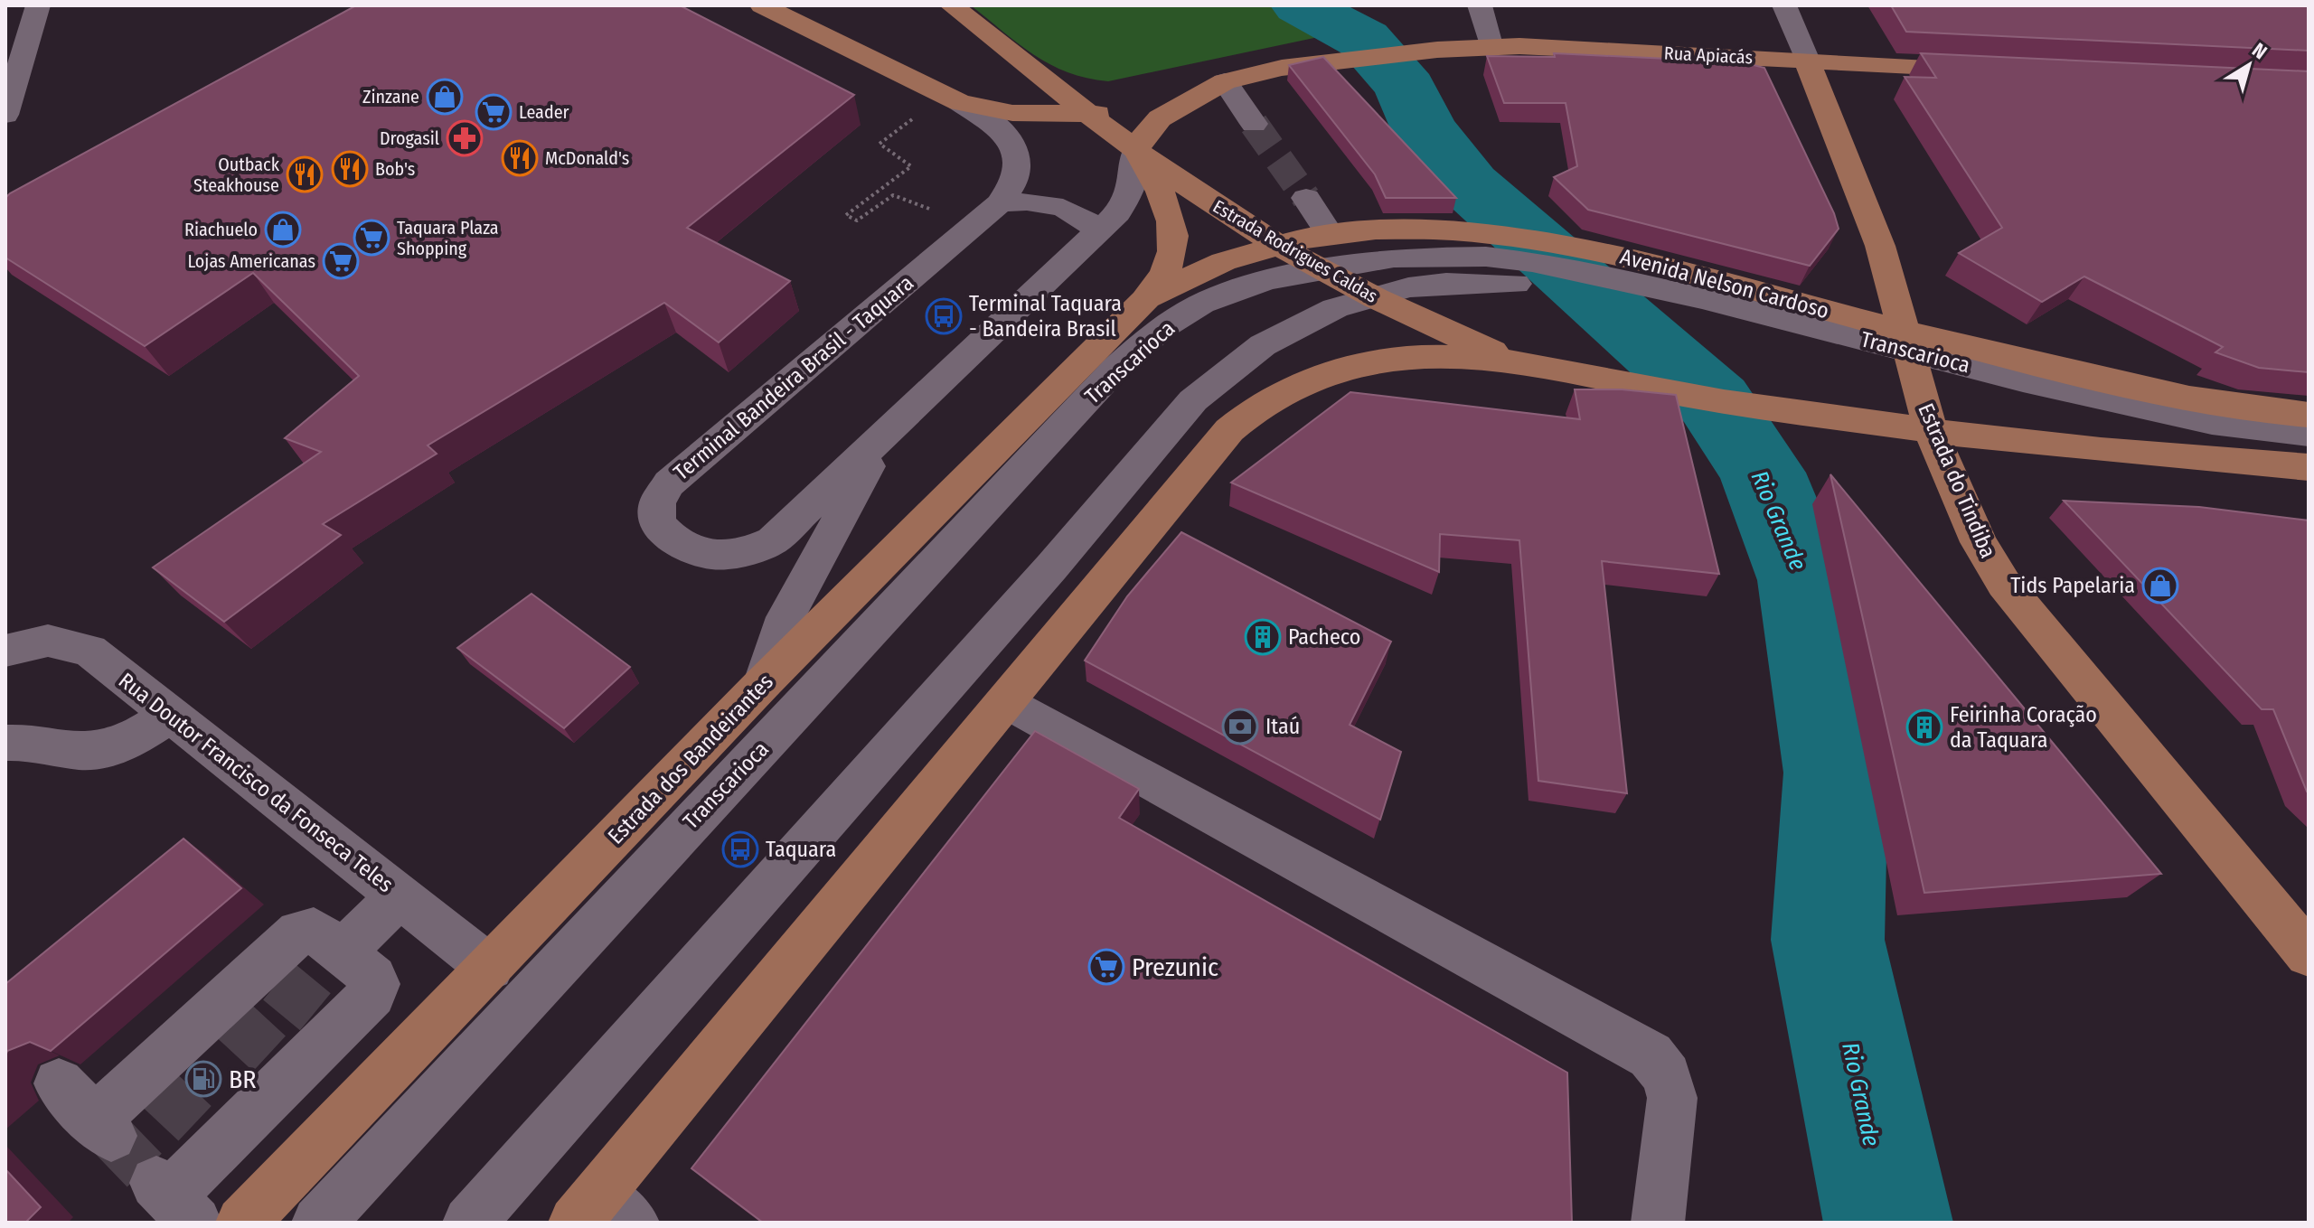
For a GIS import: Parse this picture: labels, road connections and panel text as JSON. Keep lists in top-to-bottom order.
{
  "streets": {
    "main road": [
      "Rua Apiacás",
      "Estrada Rodrigues Caldas",
      "Avenida Nelson Cardoso",
      "Estrada do Tindiba",
      "Estrada dos Bandeirantes"
    ],
    "street": ["Transcarioca", "Terminal Bandeira Brasil - Taquara", "Rua Doutor Francisco da Fonseca Teles"]
  },
  "crossings": [
    ["Rua Apiacás", "Estrada Rodrigues Caldas"],
    ["Rua Apiacás", "Terminal Bandeira Brasil - Taquara"],
    ["Rua Apiacás", "Estrada do Tindiba"],
    ["Estrada Rodrigues Caldas", "Avenida Nelson Cardoso"],
    ["Estrada Rodrigues Caldas", "Transcarioca"],
    ["Estrada Rodrigues Caldas", "Terminal Bandeira Brasil - Taquara"],
    ["Avenida Nelson Cardoso", "Transcarioca"],
    ["Avenida Nelson Cardoso", "Estrada do Tindiba"],
    ["Avenida Nelson Cardoso", "Estrada dos Bandeirantes"],
    ["Transcarioca", "Estrada do Tindiba"],
    ["Terminal Bandeira Brasil - Taquara", "Estrada dos Bandeirantes"],
    ["Estrada dos Bandeirantes", "Rua Doutor Francisco da Fonseca Teles"]
  ],
  "water": ["Rio Grande"],
  "places": {
    "shop": ["Zinzane", "Riachuelo", "Tids Papelaria"],
    "supermarket": [
      "Leader",
      "Taquara Plaza Shopping",
      "Lojas Americanas",
      "Prezunic"
    ],
    "pharmacy": ["Drogasil"],
    "restaurant": ["McDonald's", "Bob's", "Outback Steakhouse"],
    "bus stop": ["Terminal Taquara - Bandeira Brasil", "Taquara"],
    "building": ["Pacheco", "Feirinha Coração da Taquara"],
    "bank": ["Itaú"],
    "fuel station": ["BR"]
  },
  "north": "top right"
}
